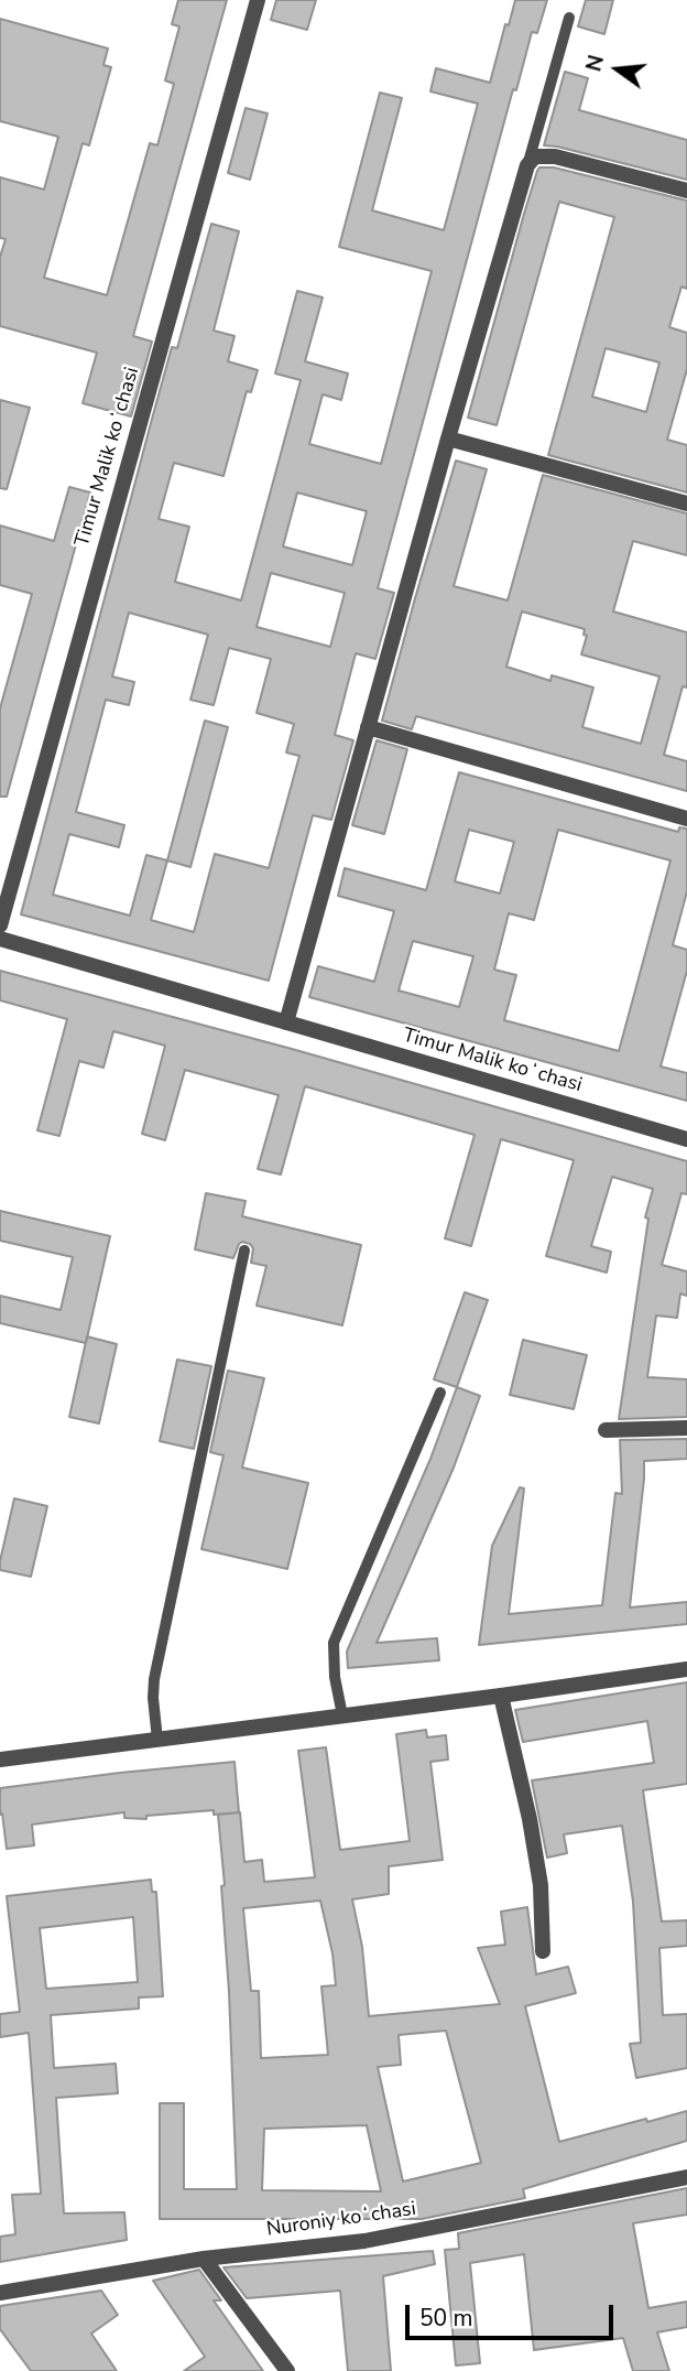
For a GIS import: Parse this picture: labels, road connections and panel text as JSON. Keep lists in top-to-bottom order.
{
  "streets": {
    "street": ["Timur Malik koʻchasi", "Nuroniy koʻchasi"]
  },
  "scale_bar": "50 m",
  "north": "left"
}
